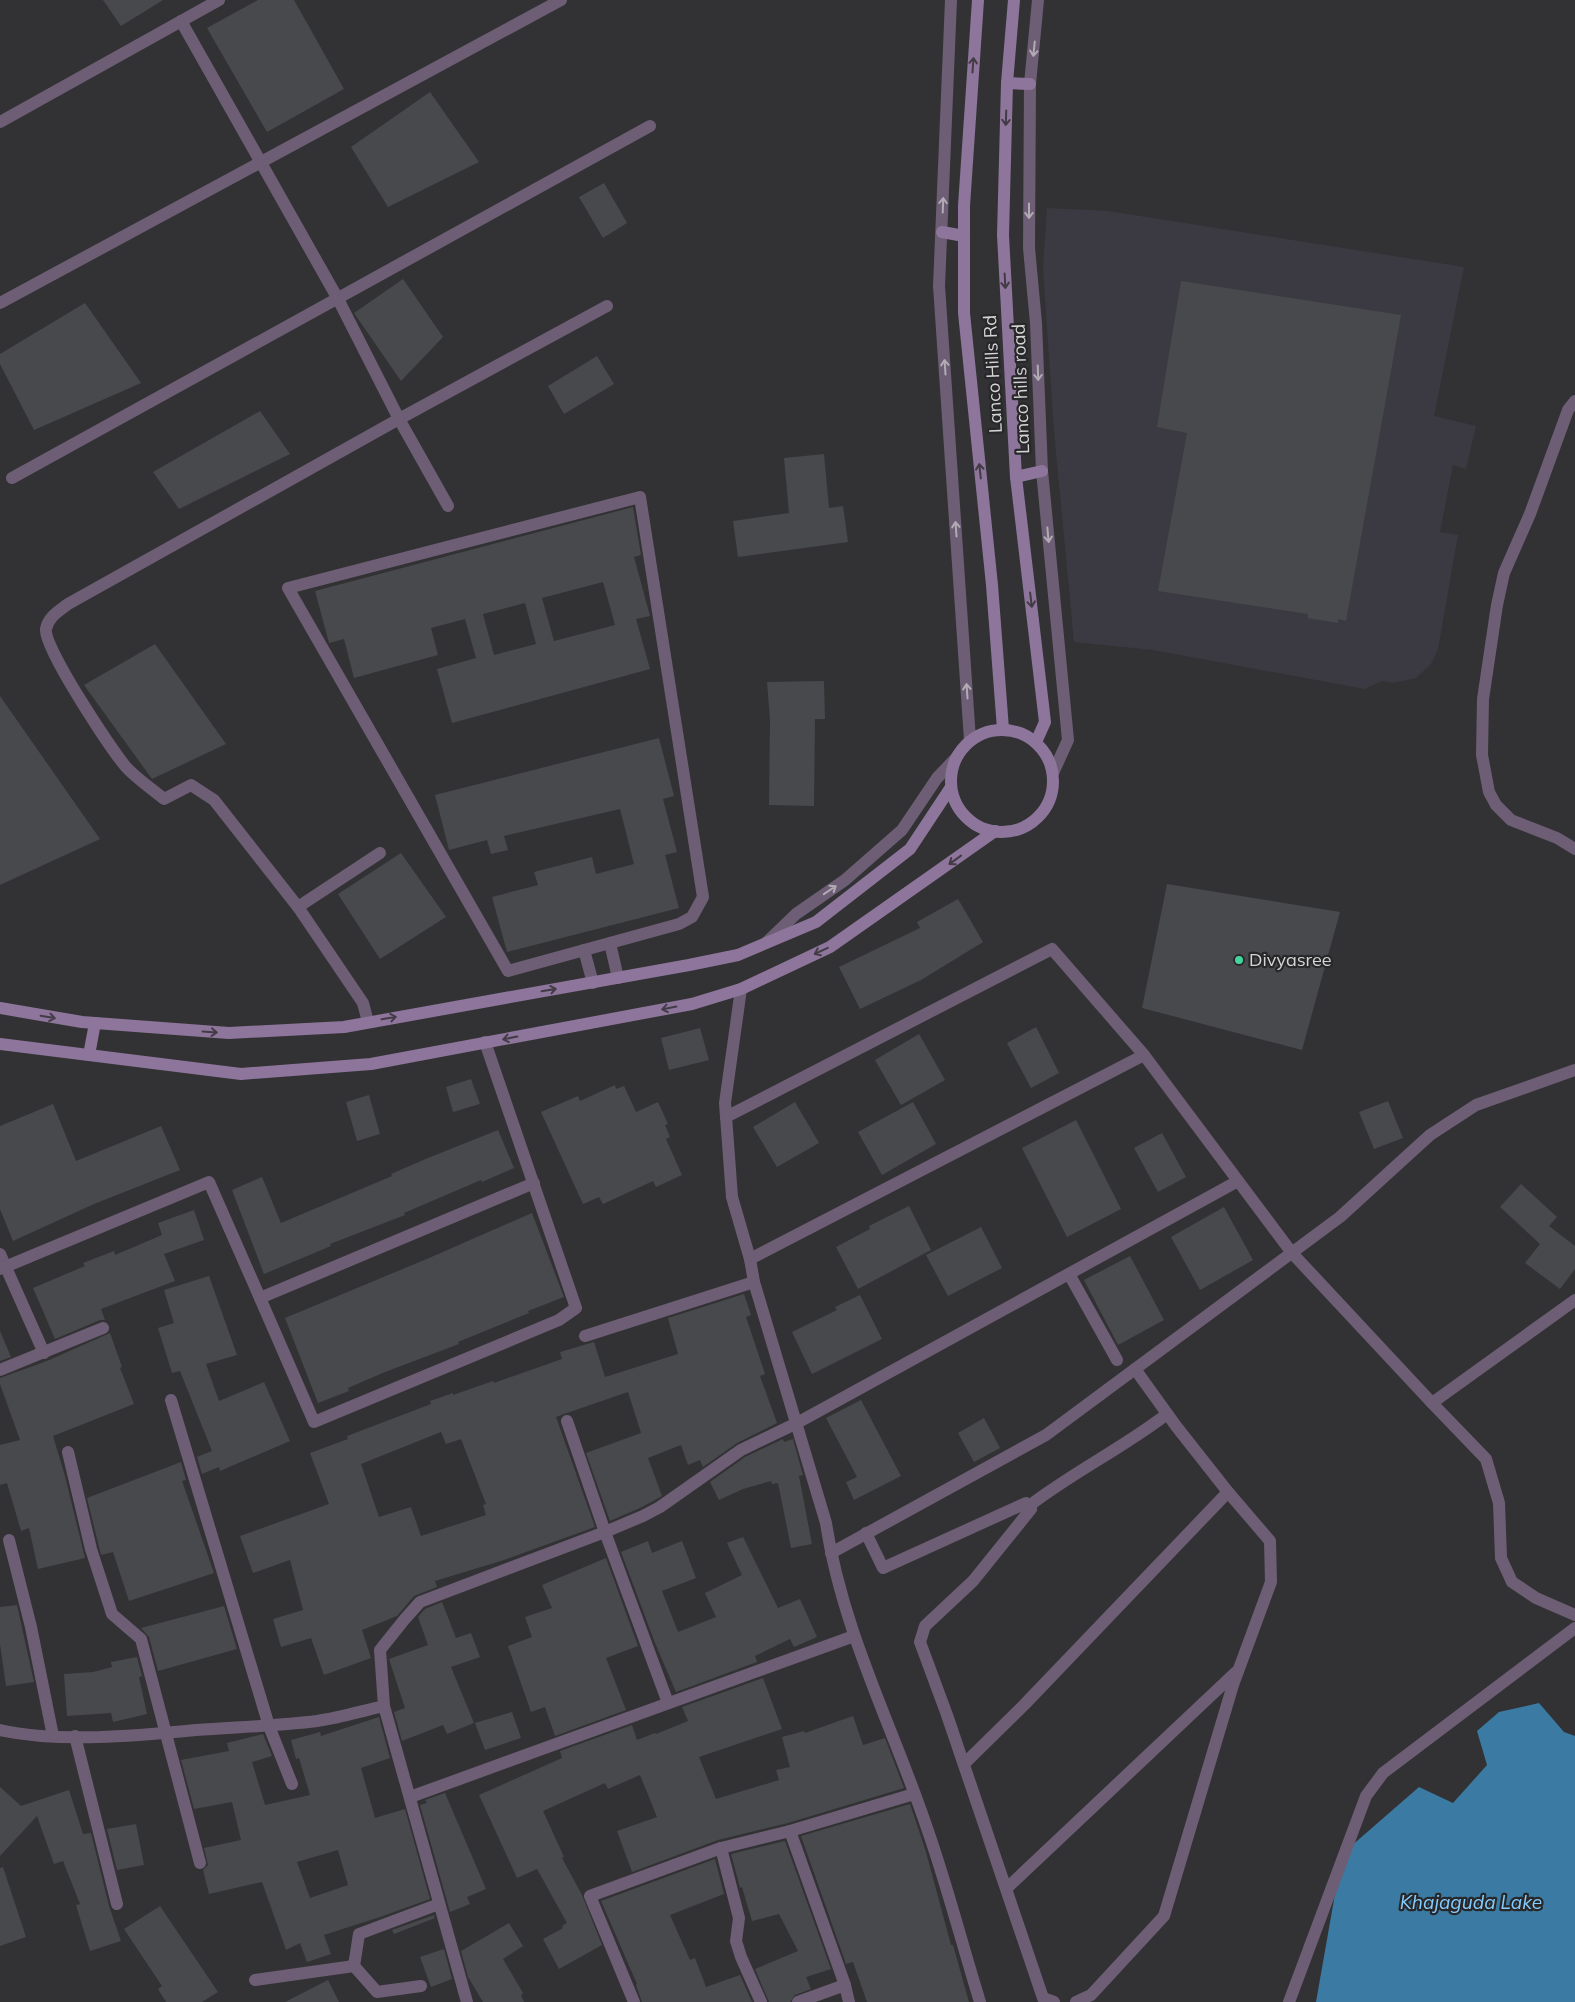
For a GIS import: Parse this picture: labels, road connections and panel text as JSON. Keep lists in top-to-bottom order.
{
  "streets": {
    "main road": ["Lanco Hills Rd"],
    "street": ["Lanco hills road"]
  },
  "crossings": [
    ["Lanco Hills Rd", "Lanco hills road"]
  ],
  "water": ["Khajaguda Lake"],
  "places": ["Divyasree"]
}
